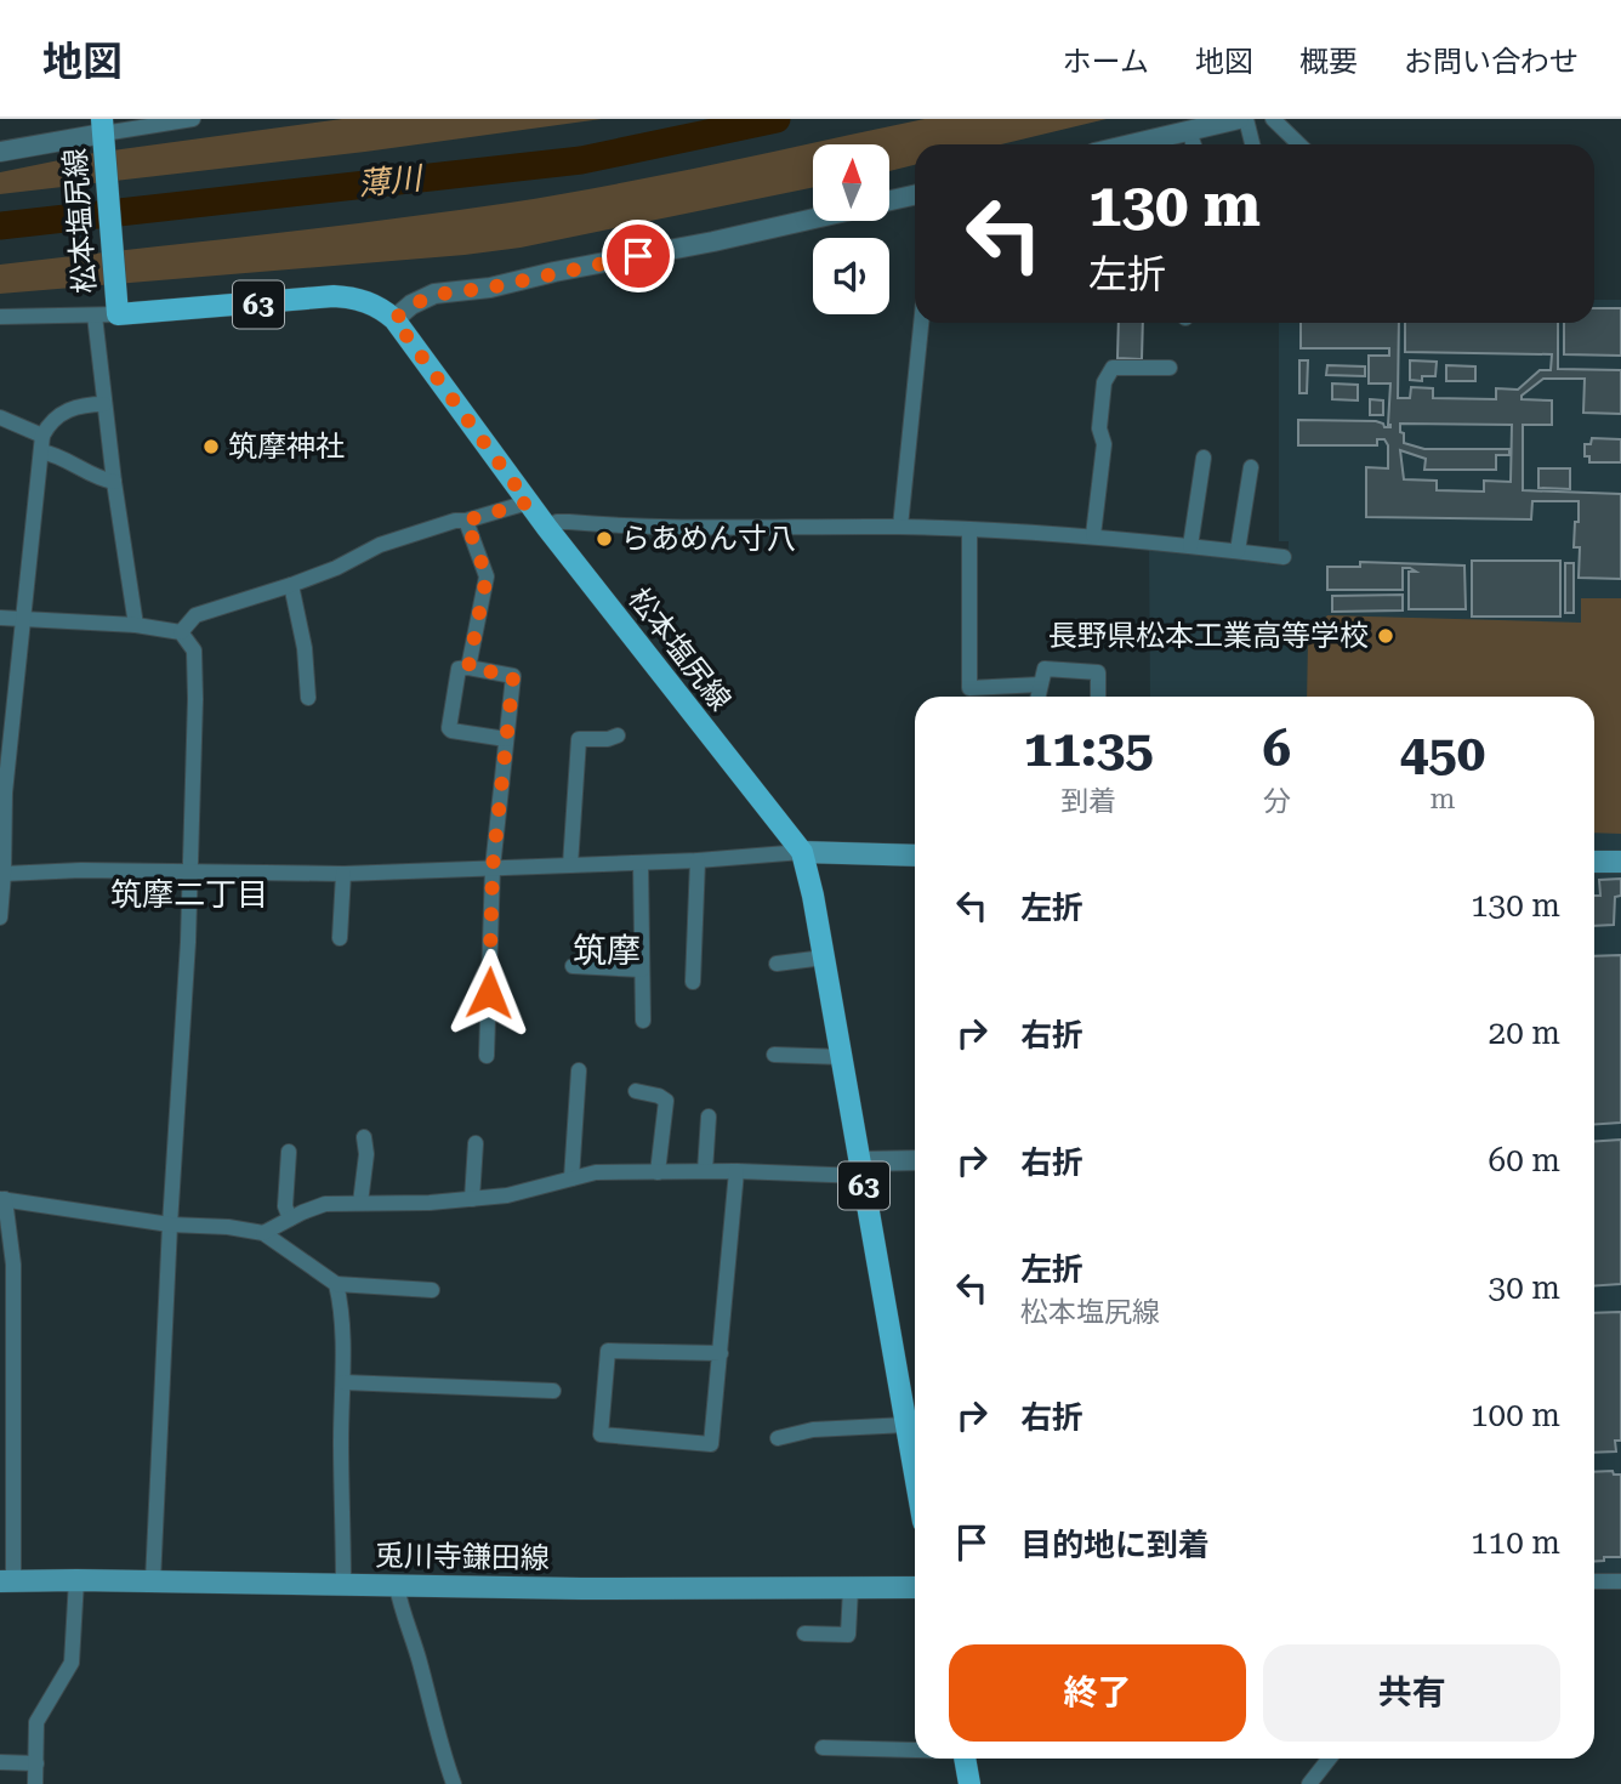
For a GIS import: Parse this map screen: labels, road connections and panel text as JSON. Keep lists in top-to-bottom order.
{
  "streets": {
    "main road": ["松本塩尻線", "63", "兎川寺鎌田線"]
  },
  "districts": ["筑摩二丁目", "筑摩"],
  "water": ["薄川"],
  "places": ["筑摩神社", "らあめん寸八", "長野県松本工業高等学校"],
  "north": "top",
  "page": {
    "header": "地図",
    "nav": [
      "ホーム",
      "地図",
      "概要",
      "お問い合わせ"
    ],
    "turn": ["130 m", "左折"],
    "eta": [
      "11:35",
      "到着",
      "6",
      "分",
      "450",
      "m"
    ],
    "list": [
      {
        "name": "左折",
        "value": "130 m"
      },
      {
        "name": "右折",
        "value": "20 m"
      },
      {
        "name": "右折",
        "value": "60 m"
      },
      {
        "name": "左折",
        "note": "松本塩尻線",
        "value": "30 m"
      },
      {
        "name": "右折",
        "value": "100 m"
      },
      {
        "name": "目的地に到着",
        "value": "110 m"
      }
    ],
    "buttons": ["終了", "共有"]
  }
}
